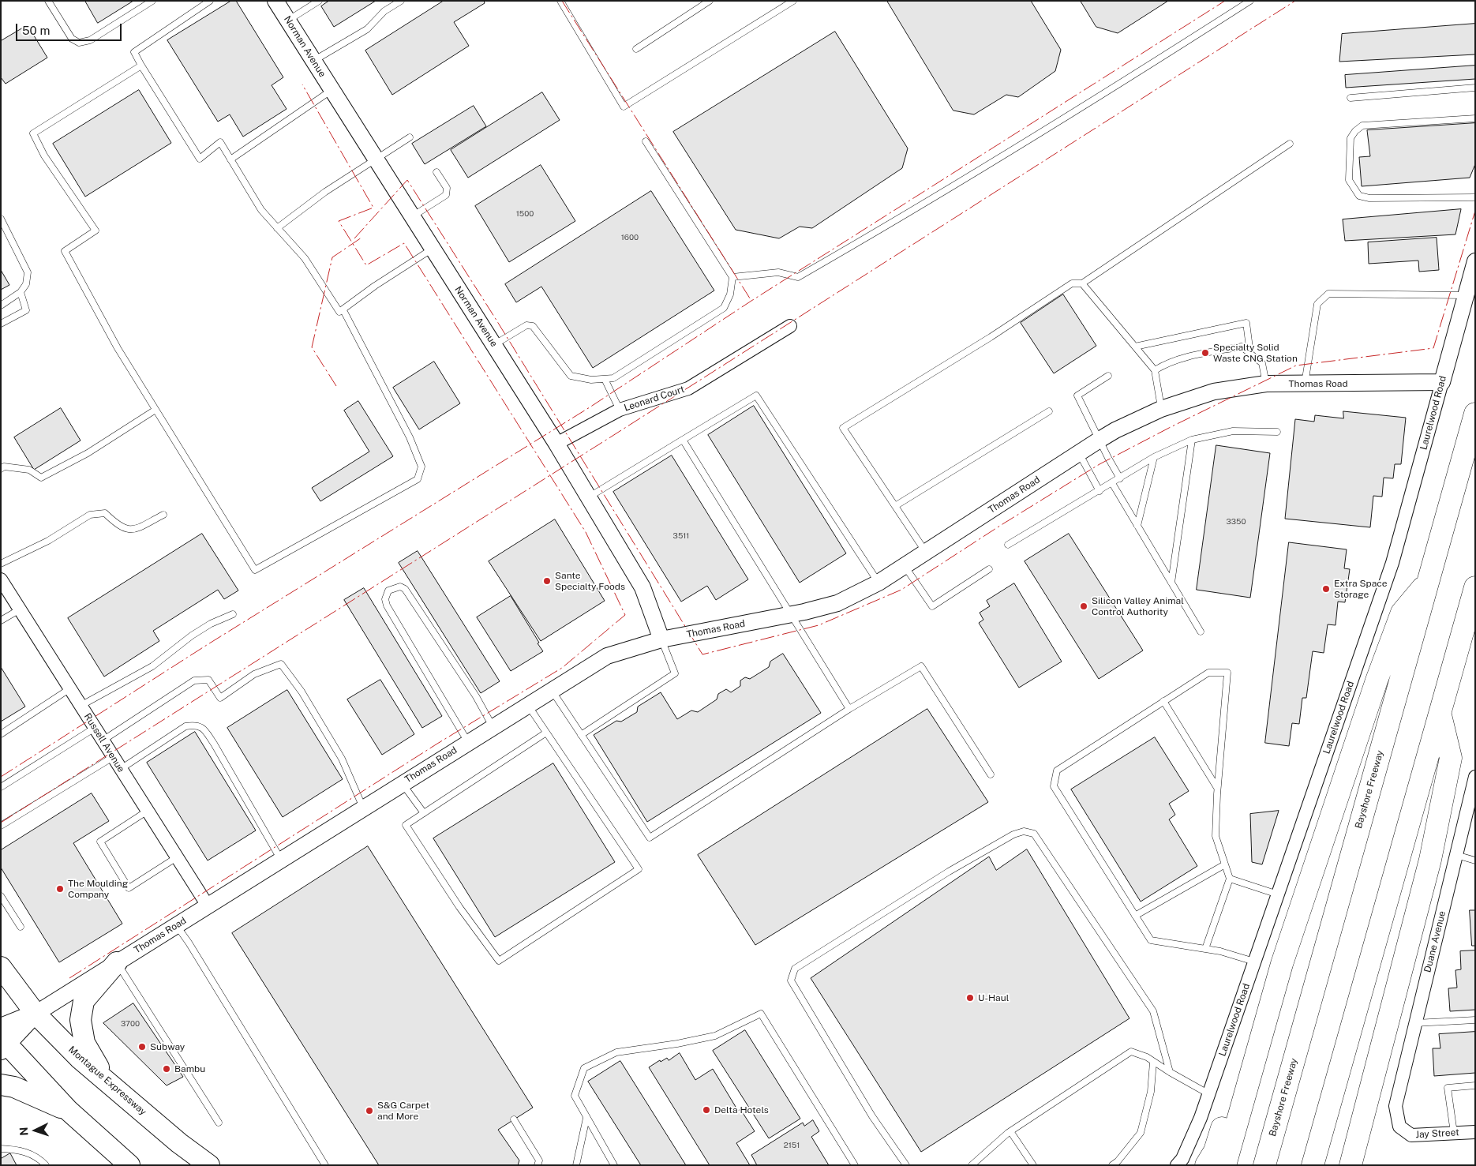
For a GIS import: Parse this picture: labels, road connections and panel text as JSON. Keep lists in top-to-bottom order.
{
  "streets": {
    "highway": ["Bayshore Freeway", "Montague Expressway"],
    "street": [
      "Norman Avenue",
      "Thomas Road",
      "Leonard Court",
      "Laurelwood Road",
      "Russell Avenue",
      "Duane Avenue",
      "Jay Street"
    ]
  },
  "crossings": [
    ["Norman Avenue", "Thomas Road"],
    ["Norman Avenue", "Leonard Court"],
    ["Thomas Road", "Laurelwood Road"],
    ["Thomas Road", "Russell Avenue"],
    ["Thomas Road", "Montague Expressway"],
    ["Duane Avenue", "Jay Street"]
  ],
  "places": [
    "Specialty Solid Waste CNG Station",
    "Sante Specialty Foods",
    "Extra Space Storage",
    "Silicon Valley Animal Control Authority",
    "The Moulding Company",
    "U-Haul",
    "Subway",
    "Bambu",
    "Delta Hotels",
    "S&G Carpet and More"
  ],
  "house_numbers": [
    "1500",
    "1600",
    "3350",
    "3511",
    "3700",
    "2151"
  ],
  "scale_bar": "50 m",
  "north": "left"
}
